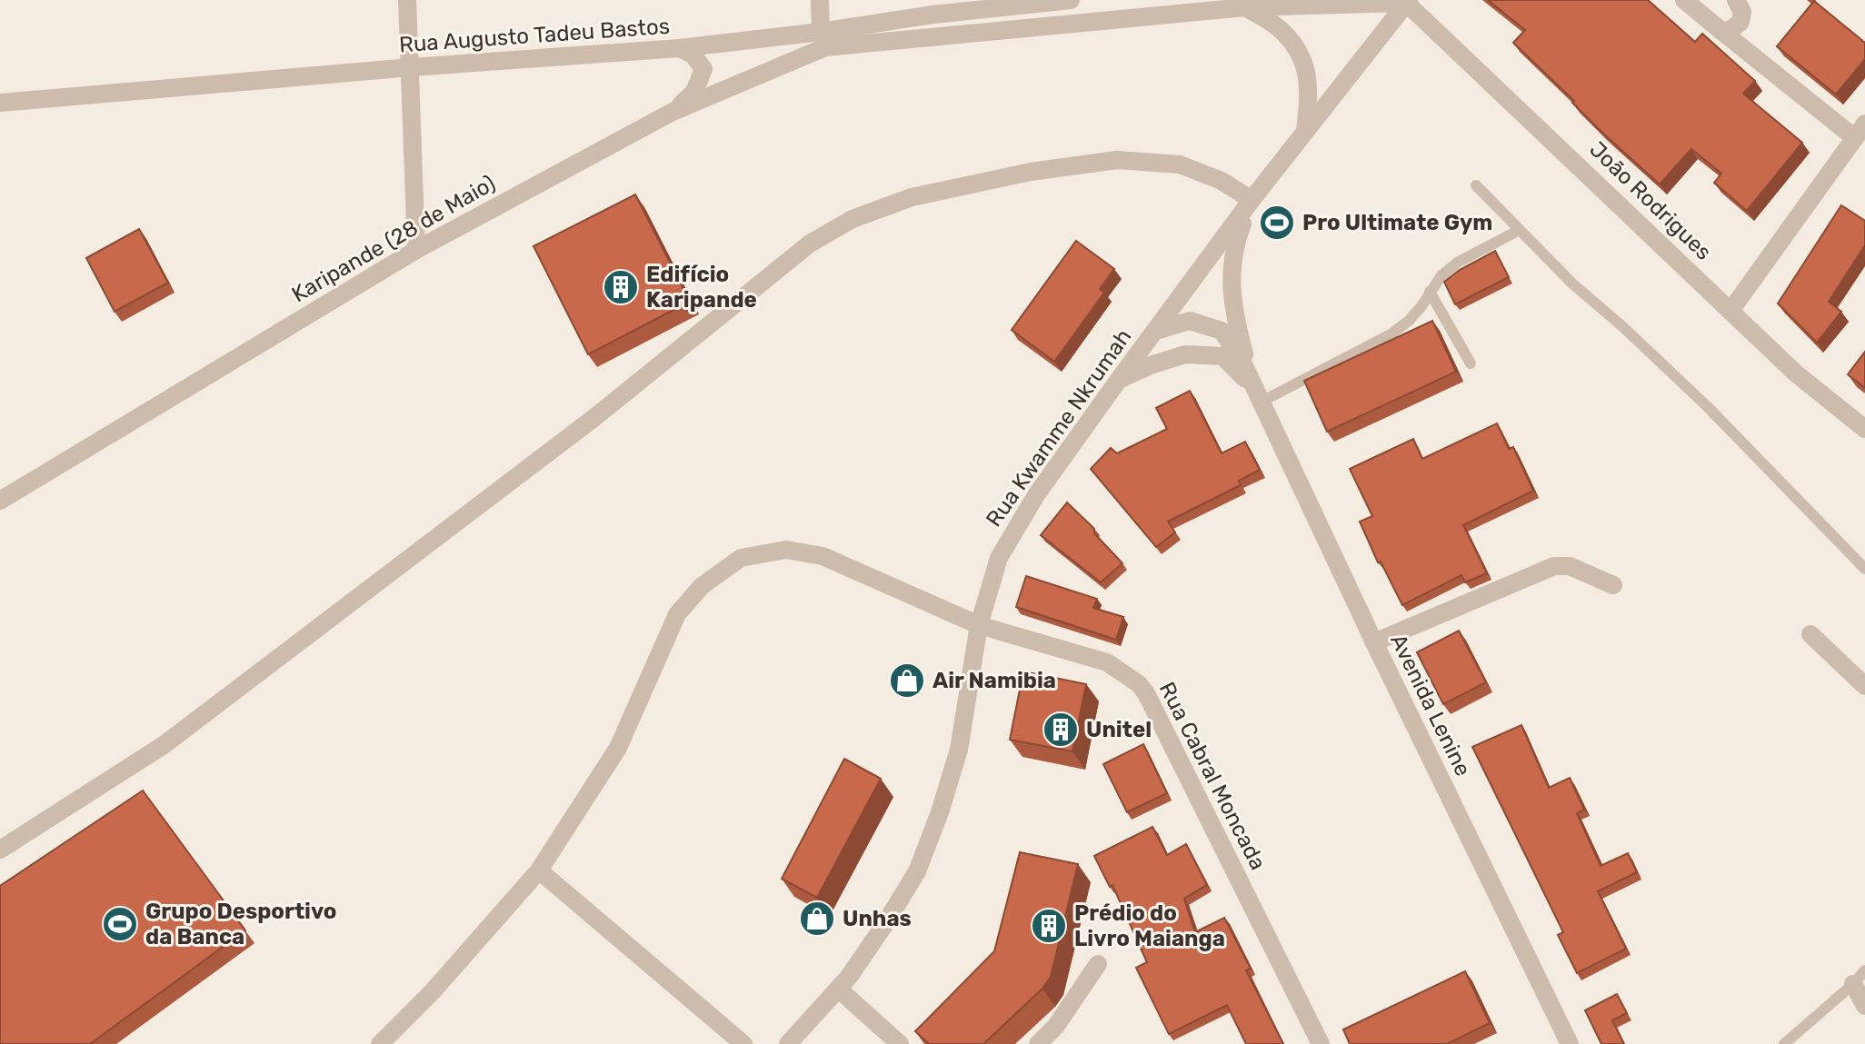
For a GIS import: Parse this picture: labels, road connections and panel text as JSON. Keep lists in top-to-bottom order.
{
  "streets": {
    "street": [
      "Rua Augusto Tadeu Bastos",
      "João Rodrigues",
      "Karipande (28 de Maio)",
      "Rua Kwamme Nkrumah",
      "Avenida Lenine",
      "Rua Cabral Moncada"
    ]
  },
  "crossings": [
    ["Rua Augusto Tadeu Bastos", "João Rodrigues"],
    ["Rua Augusto Tadeu Bastos", "Karipande (28 de Maio)"],
    ["Rua Augusto Tadeu Bastos", "Rua Kwamme Nkrumah"],
    ["João Rodrigues", "Rua Kwamme Nkrumah"],
    ["Rua Kwamme Nkrumah", "Avenida Lenine"],
    ["Rua Kwamme Nkrumah", "Rua Cabral Moncada"]
  ],
  "places": {
    "sports": ["Pro Ultimate Gym", "Grupo Desportivo da Banca"],
    "building": ["Edifício Karipande", "Unitel", "Prédio do Livro Maianga"],
    "shop": ["Air Namibia", "Unhas"]
  }
}
